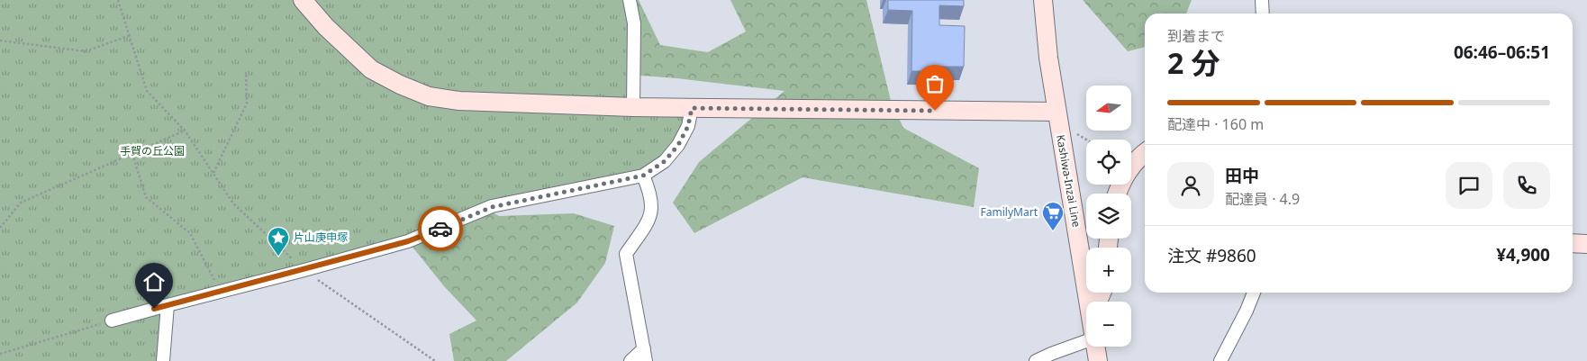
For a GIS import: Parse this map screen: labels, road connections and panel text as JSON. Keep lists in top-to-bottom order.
{
  "streets": {
    "street": ["Kashiwa-Inzai Line"]
  },
  "parks": ["手賀の丘公園"],
  "places": {
    "supermarket": ["FamilyMart"],
    "place": ["片山庚申塚"]
  },
  "north": "left",
  "page": {
    "heading": ["2 分", "到着まで", "06:46–06:51"],
    "panel": [
      "田中",
      "配達員 · 4.9",
      "注文 #9860",
      "¥4,900"
    ],
    "map_buttons": ["+", "−"],
    "bar": "配達中 · 160 m"
  }
}
